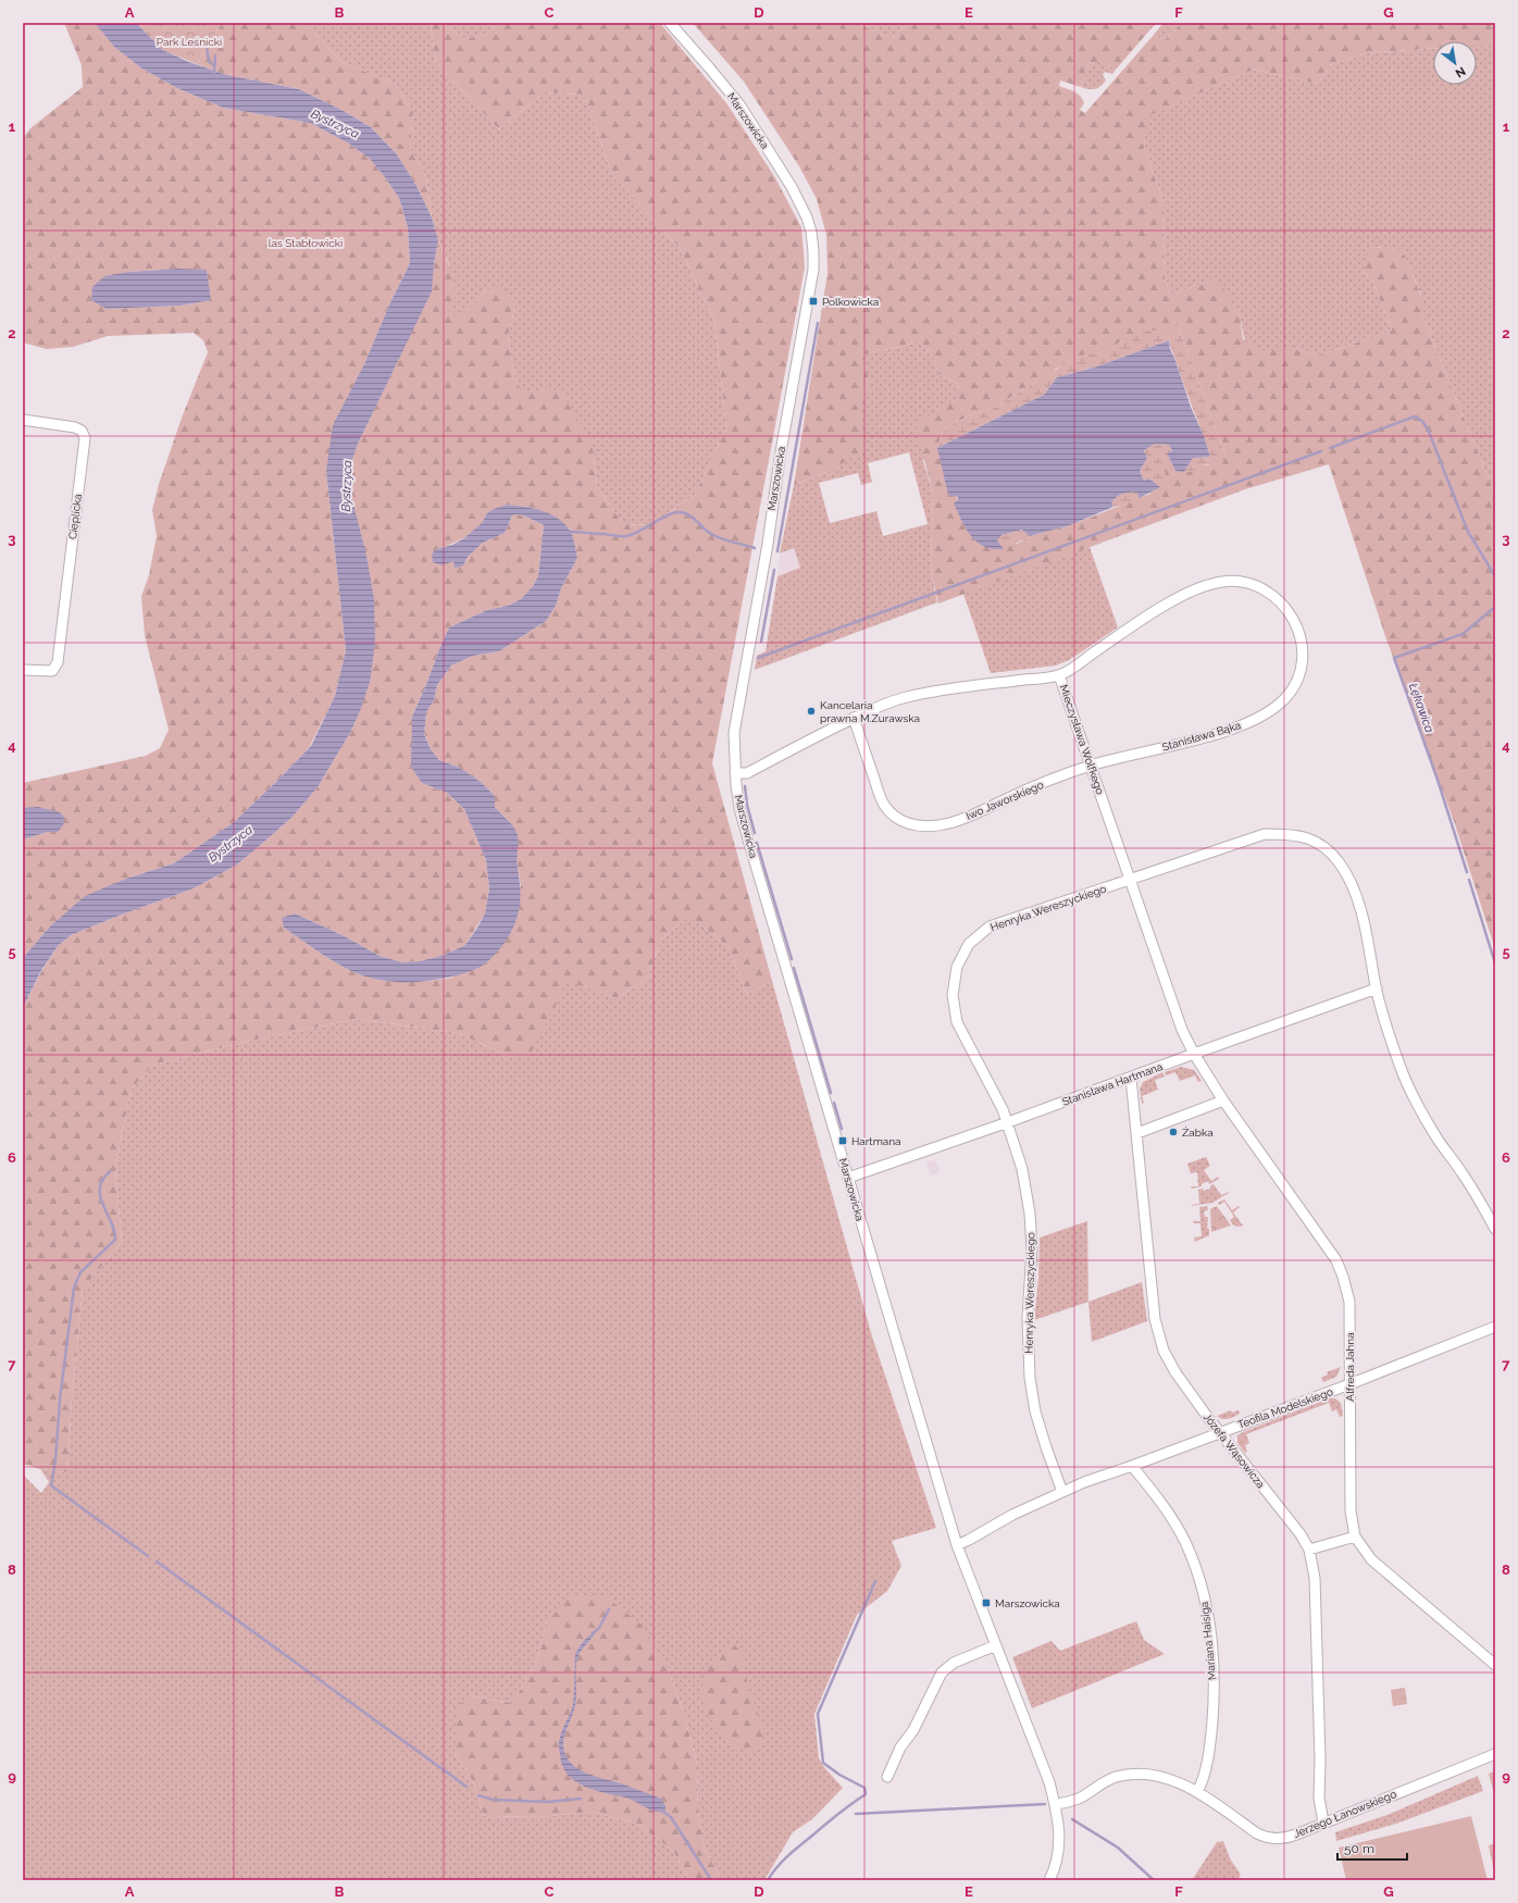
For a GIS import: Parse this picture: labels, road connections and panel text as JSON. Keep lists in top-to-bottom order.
{
  "streets": {
    "street": [
      "Marszowicka",
      "Cieplicka",
      "Stanisława Bąka",
      "Mieczysława Wolfkego",
      "Iwo Jaworskiego",
      "Henryka Wereszyckiego",
      "Stanisława Hartmana",
      "Alfreda Jahna",
      "Teofila Modelskiego",
      "Józefa Wąsowicza",
      "Mariana Haisiga",
      "Jerzego Łanowskiego"
    ]
  },
  "crossings": [
    ["Marszowicka", "Mieczysława Wolfkego"],
    ["Marszowicka", "Stanisława Hartmana"],
    ["Marszowicka", "Teofila Modelskiego"],
    ["Marszowicka", "Jerzego Łanowskiego"],
    ["Stanisława Bąka", "Mieczysława Wolfkego"],
    ["Stanisława Bąka", "Iwo Jaworskiego"],
    ["Mieczysława Wolfkego", "Iwo Jaworskiego"],
    ["Mieczysława Wolfkego", "Henryka Wereszyckiego"],
    ["Mieczysława Wolfkego", "Stanisława Hartmana"],
    ["Mieczysława Wolfkego", "Alfreda Jahna"],
    ["Henryka Wereszyckiego", "Stanisława Hartmana"],
    ["Henryka Wereszyckiego", "Teofila Modelskiego"],
    ["Stanisława Hartmana", "Alfreda Jahna"],
    ["Stanisława Hartmana", "Józefa Wąsowicza"],
    ["Alfreda Jahna", "Teofila Modelskiego"],
    ["Teofila Modelskiego", "Józefa Wąsowicza"],
    ["Teofila Modelskiego", "Mariana Haisiga"],
    ["Józefa Wąsowicza", "Jerzego Łanowskiego"],
    ["Mariana Haisiga", "Jerzego Łanowskiego"]
  ],
  "water": ["Bystrzyca", "Łękawica"],
  "parks": ["Park Leśnicki", "las Stabłowicki"],
  "places": {
    "transit": ["Polkowicka", "Hartmana", "Marszowicka"],
    "other": ["Kancelaria prawna M.Zurawska", "Żabka"]
  },
  "scale_bar": "50 m",
  "north": "bottom right",
  "grid": {
    "columns": [
      "A",
      "B",
      "C",
      "D",
      "E",
      "F",
      "G"
    ],
    "rows": [
      "1",
      "2",
      "3",
      "4",
      "5",
      "6",
      "7",
      "8",
      "9"
    ]
  }
}
